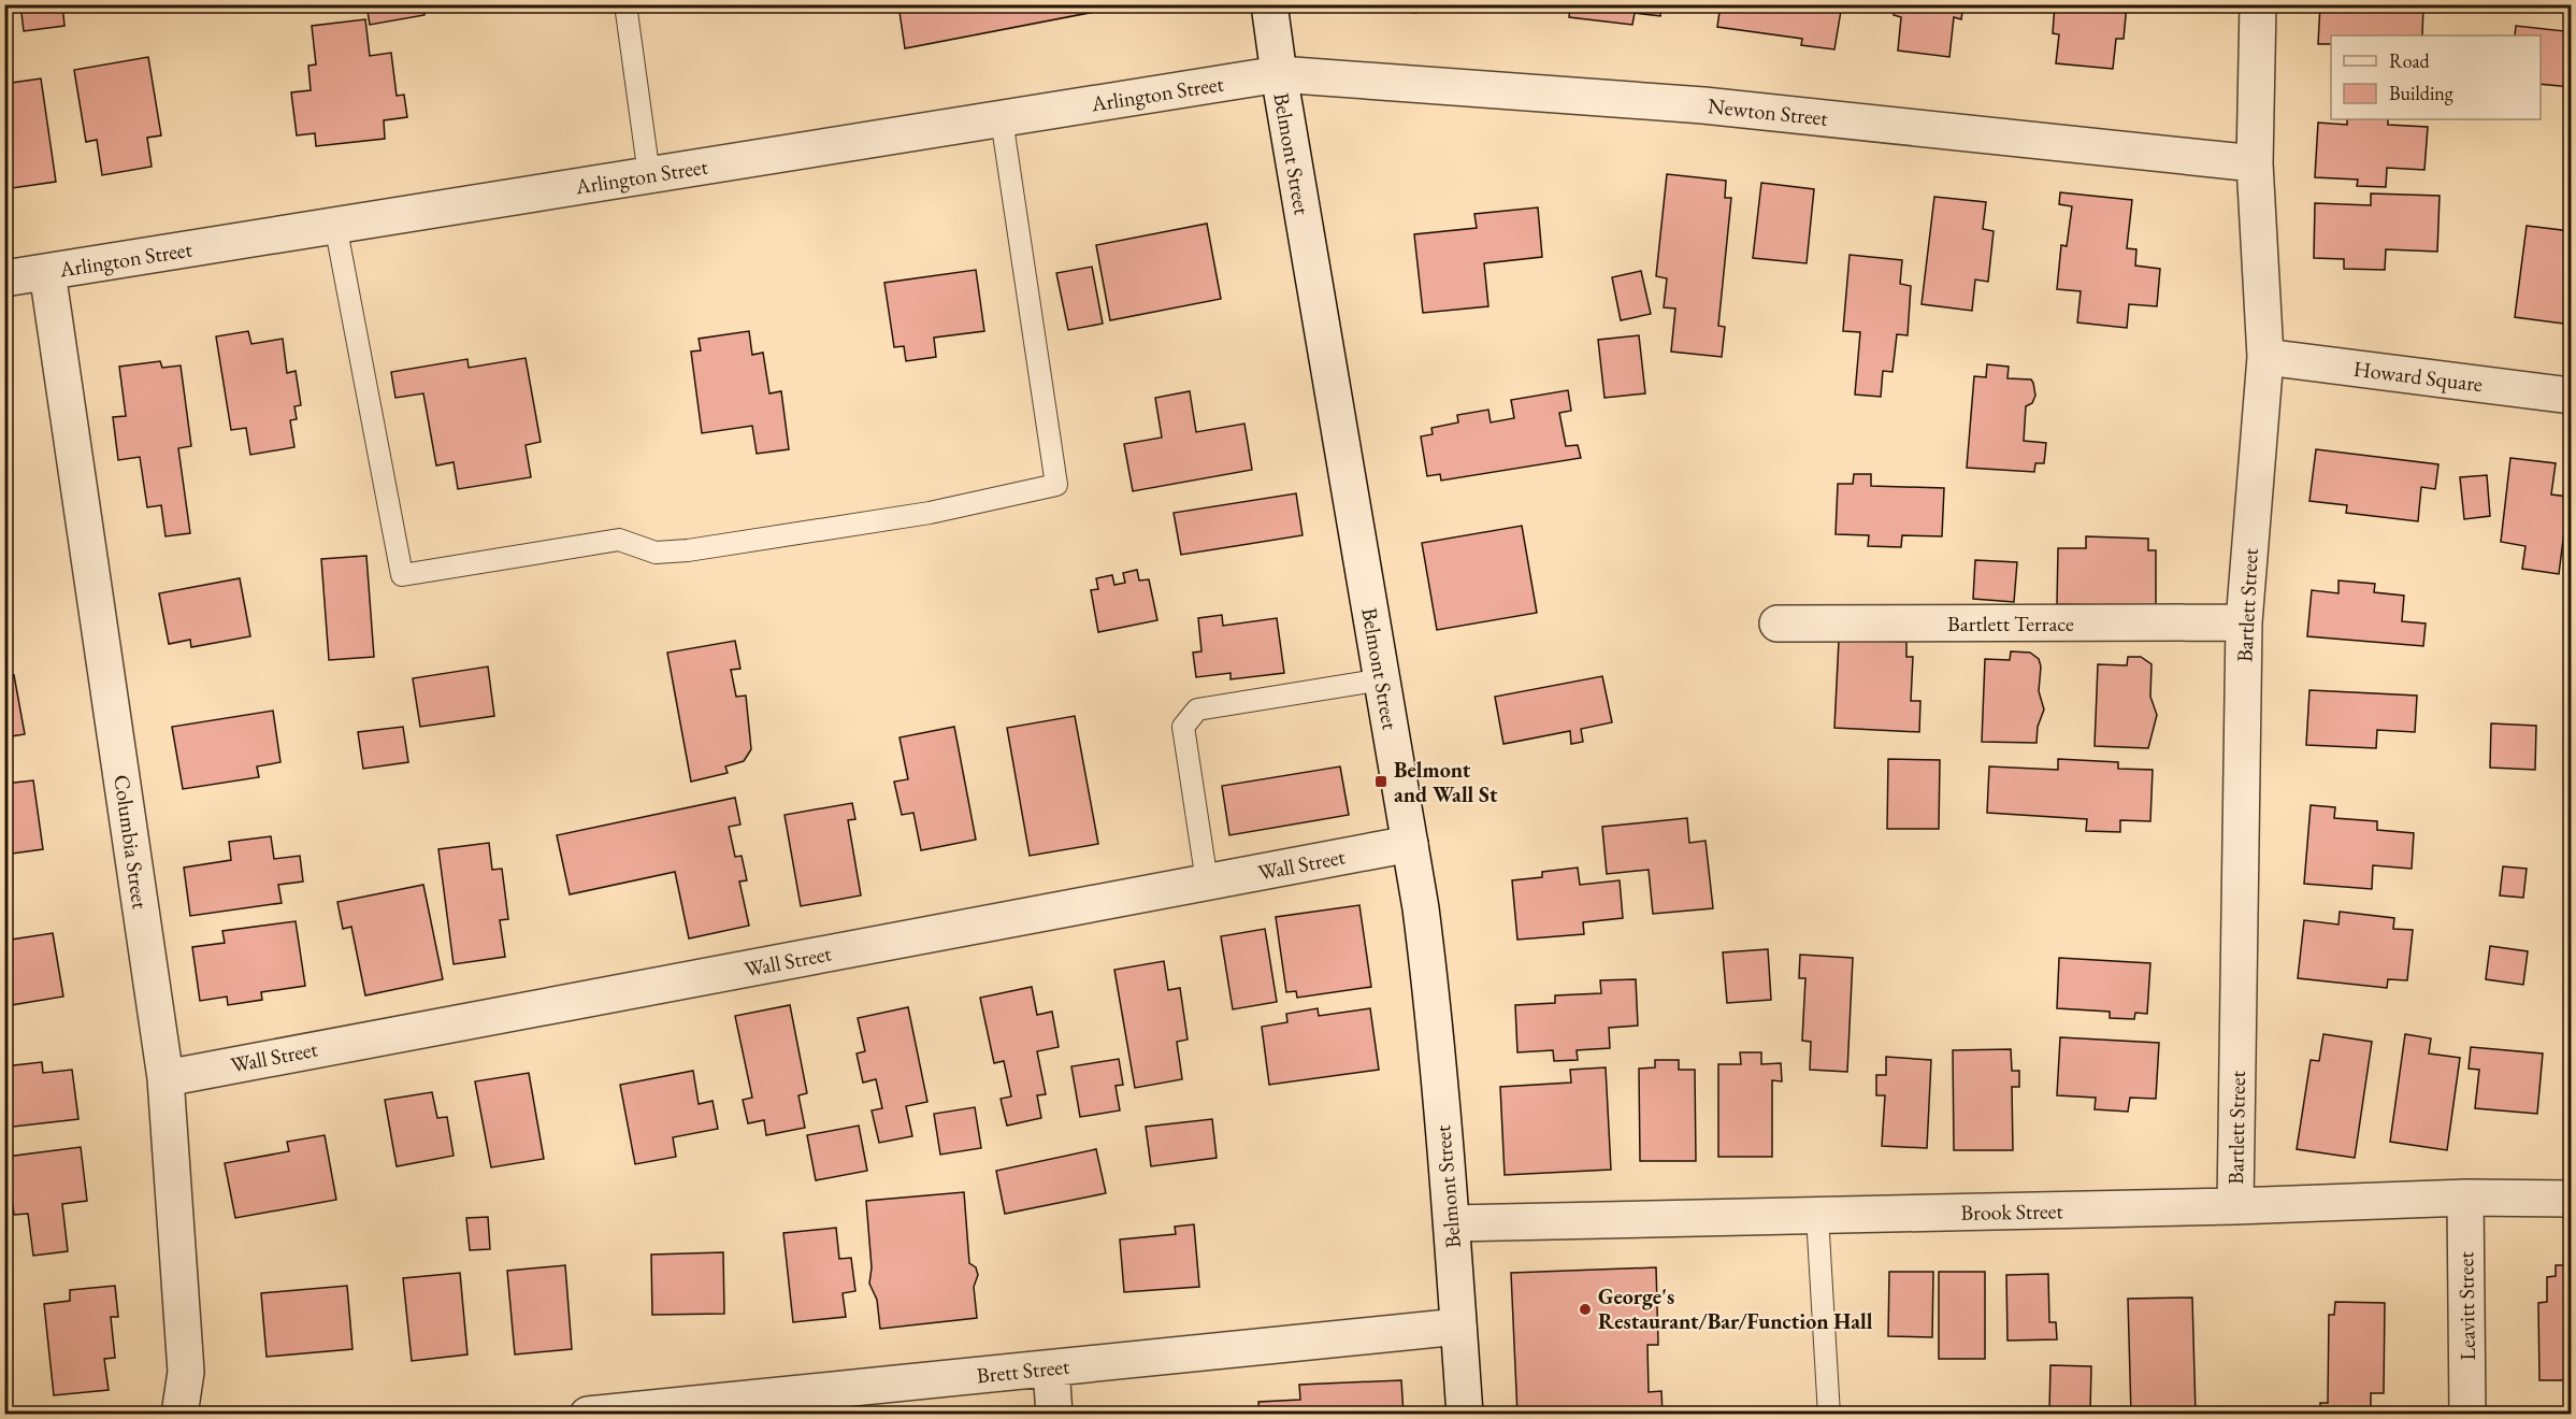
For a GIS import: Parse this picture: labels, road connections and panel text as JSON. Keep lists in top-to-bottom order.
{
  "streets": {
    "street": [
      "Arlington Street",
      "Newton Street",
      "Belmont Street",
      "Howard Square",
      "Bartlett Street",
      "Bartlett Terrace",
      "Columbia Street",
      "Wall Street",
      "Brook Street",
      "Leavitt Street",
      "Brett Street"
    ]
  },
  "crossings": [
    ["Arlington Street", "Newton Street"],
    ["Arlington Street", "Belmont Street"],
    ["Arlington Street", "Columbia Street"],
    ["Newton Street", "Belmont Street"],
    ["Newton Street", "Bartlett Street"],
    ["Belmont Street", "Wall Street"],
    ["Belmont Street", "Brook Street"],
    ["Belmont Street", "Brett Street"],
    ["Howard Square", "Bartlett Street"],
    ["Bartlett Street", "Bartlett Terrace"],
    ["Bartlett Street", "Brook Street"],
    ["Columbia Street", "Wall Street"],
    ["Brook Street", "Leavitt Street"]
  ],
  "places": {
    "transit": ["Belmont and Wall St"],
    "other": ["George's Restaurant/Bar/Function Hall"]
  },
  "legend": ["Road", "Building"]
}
